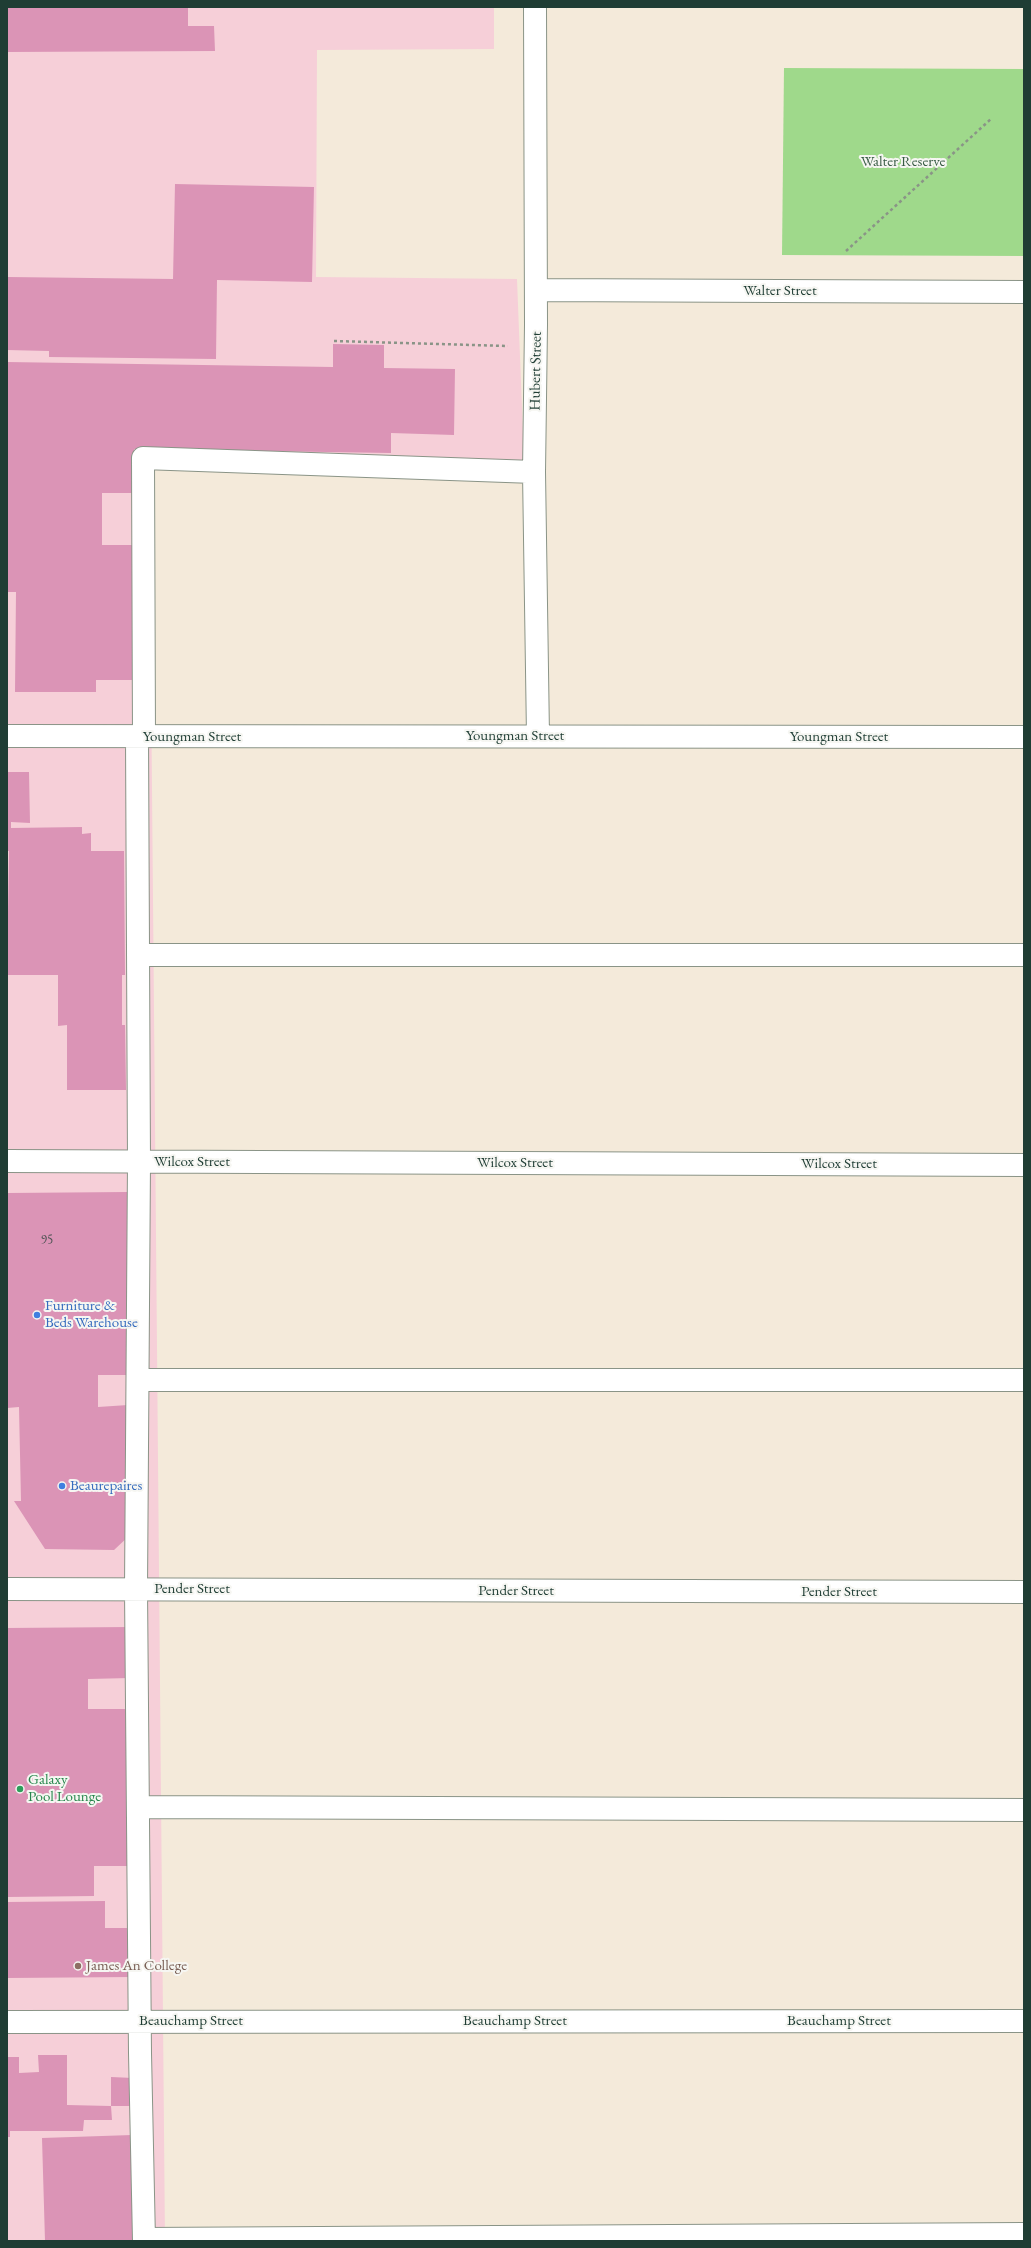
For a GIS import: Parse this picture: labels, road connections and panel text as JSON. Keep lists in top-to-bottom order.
{
  "streets": {
    "street": [
      "Walter Street",
      "Hubert Street",
      "Youngman Street",
      "Wilcox Street",
      "Pender Street",
      "Beauchamp Street"
    ]
  },
  "crossings": [
    ["Walter Street", "Hubert Street"],
    ["Hubert Street", "Youngman Street"]
  ],
  "parks": ["Walter Reserve"],
  "places": [
    "Furniture & Beds Warehouse",
    "Beaurepaires",
    "Galaxy Pool Lounge",
    "James An College"
  ],
  "house_numbers": ["95"]
}
